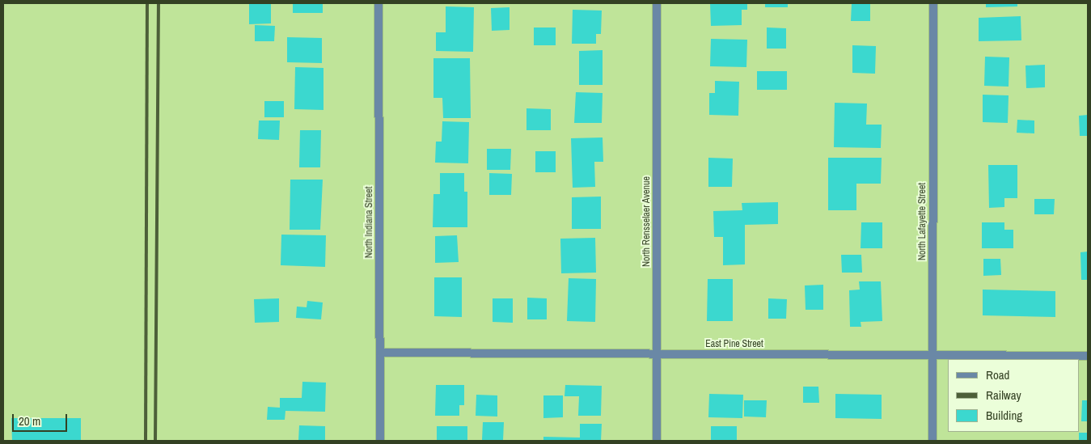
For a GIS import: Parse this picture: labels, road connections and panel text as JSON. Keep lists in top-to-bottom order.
{
  "streets": {
    "street": [
      "North Rensselaer Avenue",
      "North Lafayette Street",
      "North Indiana Street",
      "East Pine Street"
    ]
  },
  "crossings": [
    ["North Rensselaer Avenue", "East Pine Street"],
    ["North Lafayette Street", "East Pine Street"],
    ["North Indiana Street", "East Pine Street"]
  ],
  "legend": ["Road", "Railway", "Building"],
  "scale_bar": "20 m"
}
